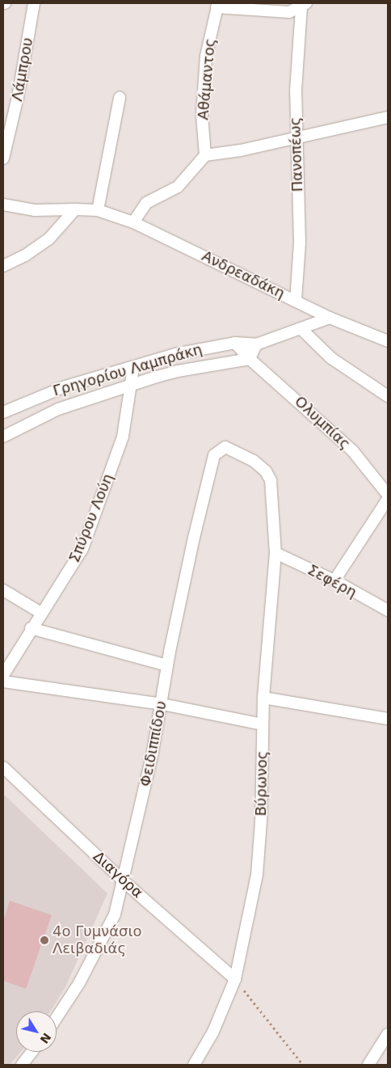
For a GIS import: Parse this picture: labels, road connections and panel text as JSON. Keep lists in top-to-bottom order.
{
  "streets": {
    "street": [
      "Λάμπρου",
      "Αθάμαντος",
      "Πανοπέως",
      "Ανδρεαδάκη",
      "Γρηγορίου Λαμπράκη",
      "Ολυμπίας",
      "Σπύρου Λούη",
      "Σεφέρη",
      "Φειδιππίδου",
      "Βύρωνος",
      "Διαγόρα"
    ]
  },
  "crossings": [
    ["Πανοπέως", "Ανδρεαδάκη"],
    ["Ανδρεαδάκη", "Γρηγορίου Λαμπράκη"],
    ["Γρηγορίου Λαμπράκη", "Ολυμπίας"],
    ["Γρηγορίου Λαμπράκη", "Σπύρου Λούη"],
    ["Σεφέρη", "Βύρωνος"],
    ["Φειδιππίδου", "Βύρωνος"],
    ["Φειδιππίδου", "Διαγόρα"],
    ["Βύρωνος", "Διαγόρα"]
  ],
  "places": ["4o Γυμνάσιο Λειβαδιάς"],
  "north": "bottom right"
}
